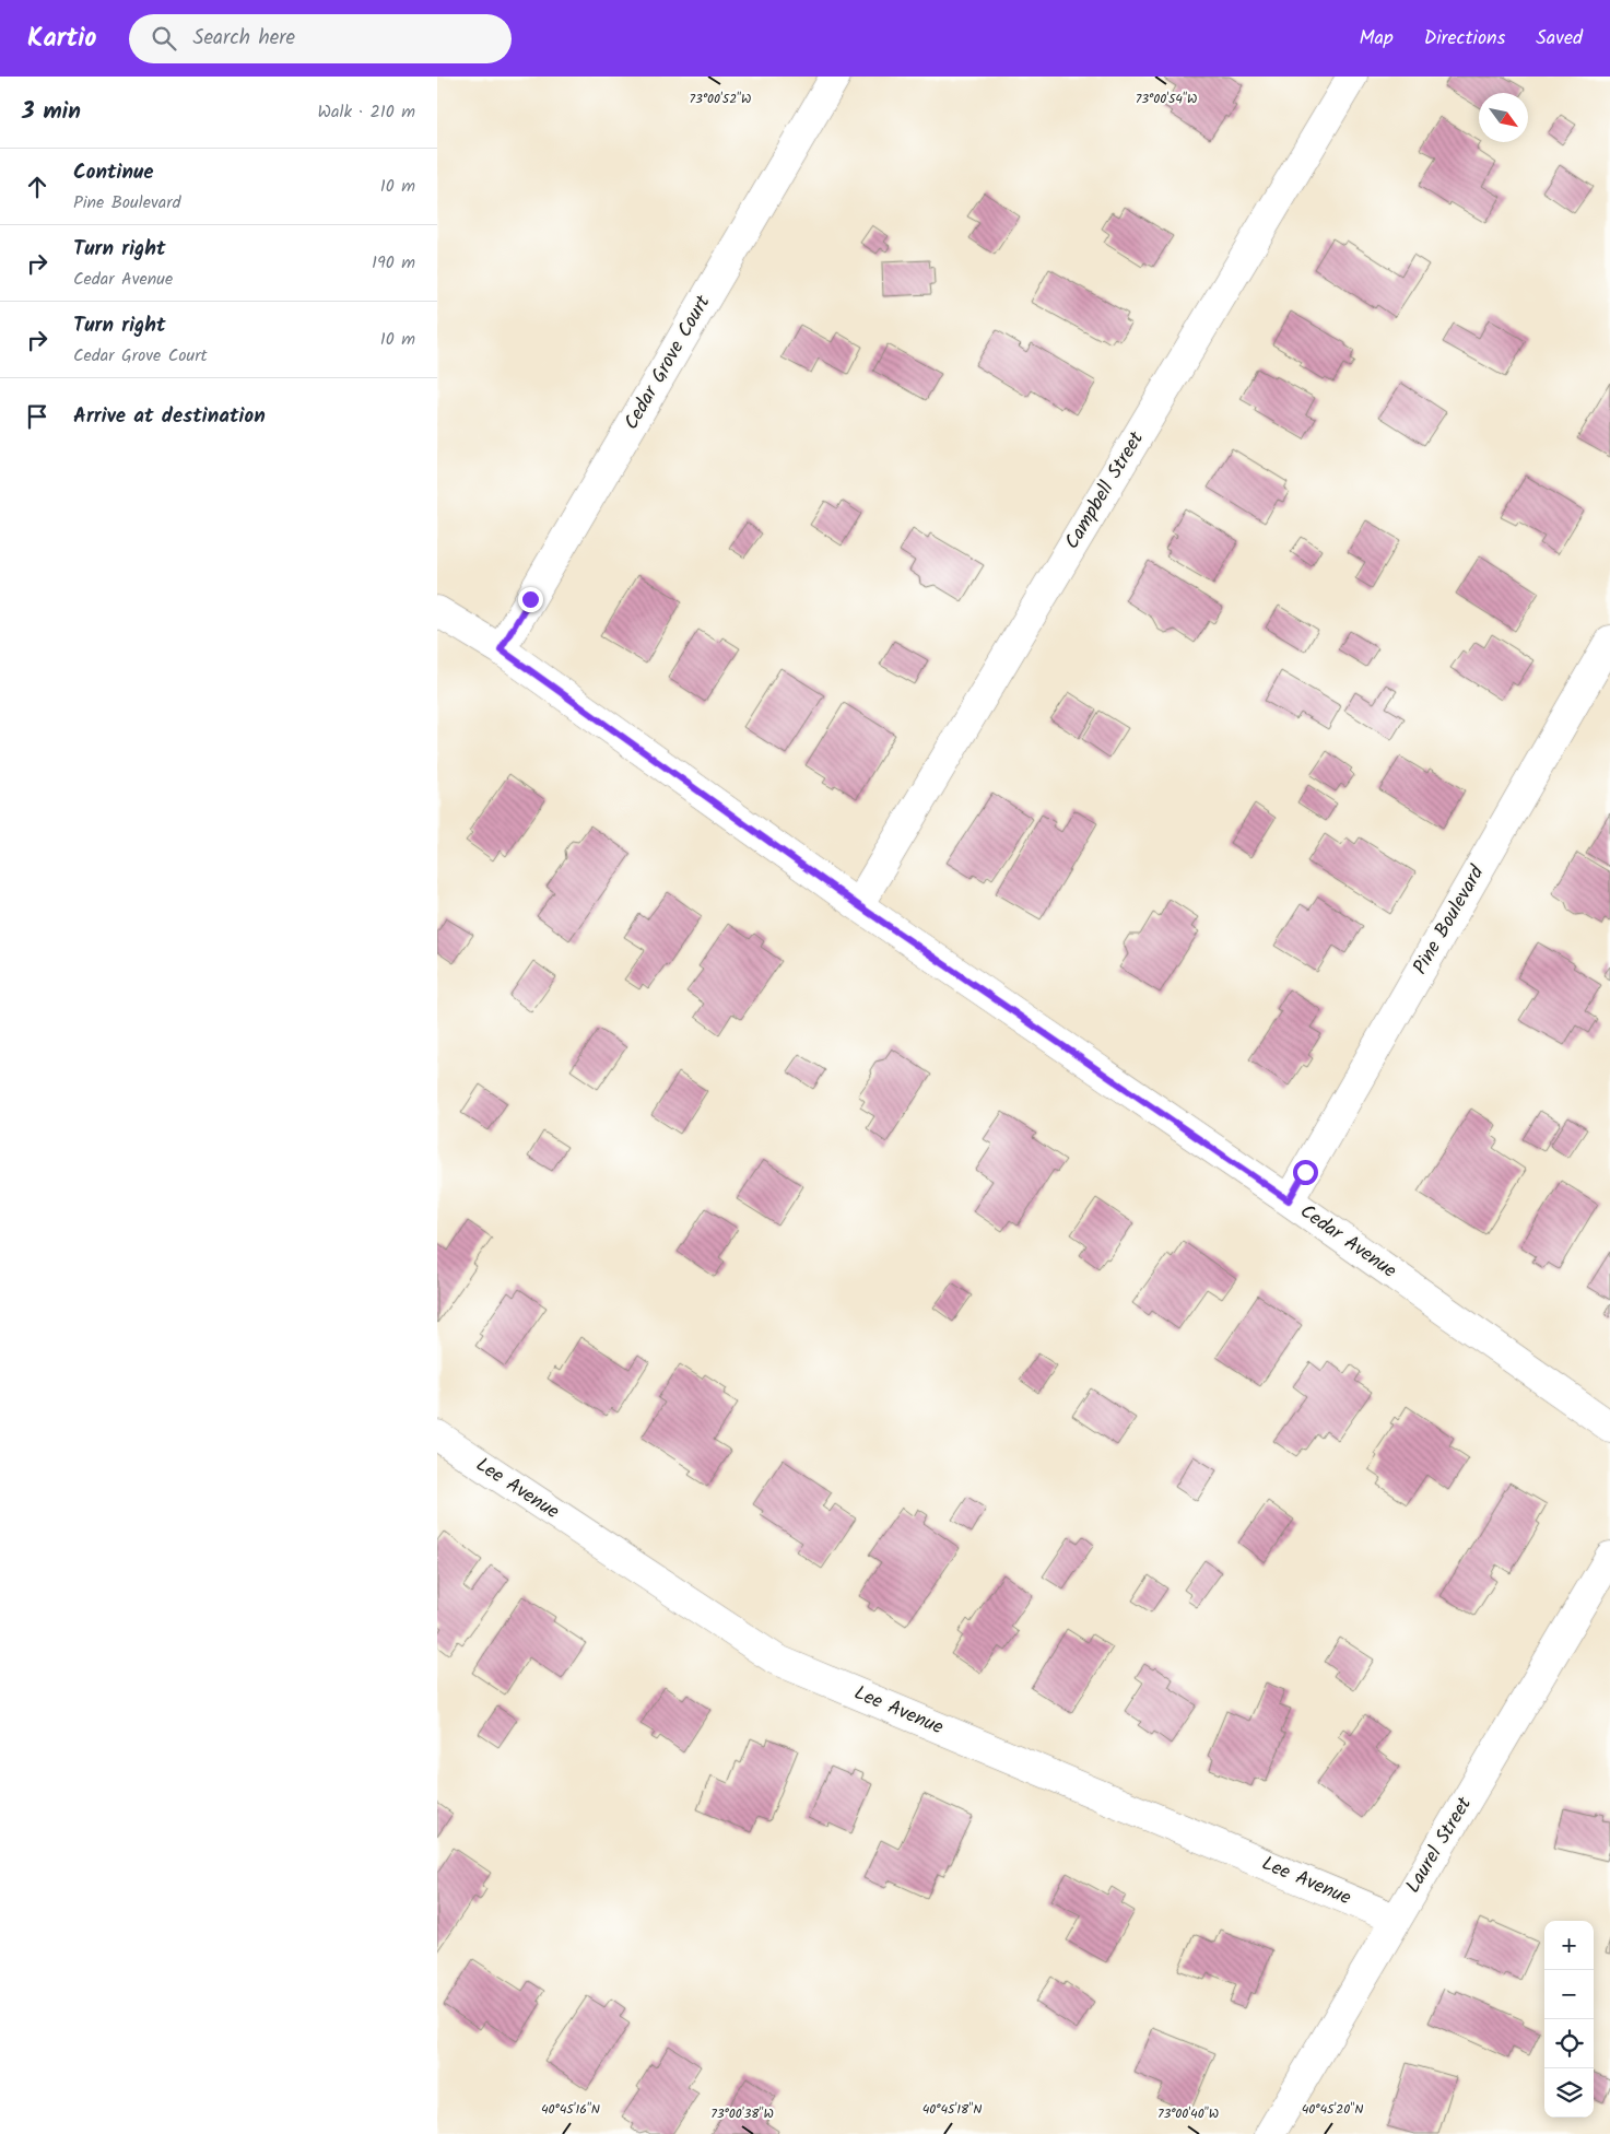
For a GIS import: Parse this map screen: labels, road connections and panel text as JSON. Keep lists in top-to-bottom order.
{
  "streets": {
    "street": [
      "Cedar Grove Court",
      "Campbell Street",
      "Pine Boulevard",
      "Cedar Avenue",
      "Lee Avenue",
      "Laurel Street"
    ]
  },
  "crossings": [
    ["Cedar Grove Court", "Cedar Avenue"],
    ["Campbell Street", "Cedar Avenue"],
    ["Pine Boulevard", "Cedar Avenue"],
    ["Lee Avenue", "Laurel Street"]
  ],
  "north": "bottom right",
  "page": {
    "header": "Kartio",
    "search": "Search here",
    "nav": ["Map", "Directions", "Saved"],
    "heading": ["3 min", "Walk · 210 m"],
    "list": [
      ["Continue", "Pine Boulevard", "10 m"],
      ["Turn right", "Cedar Avenue", "190 m"],
      ["Turn right", "Cedar Grove Court", "10 m"],
      "Arrive at destination"
    ],
    "map_buttons": ["+", "−"]
  },
  "coordinates": [
    "73°00'52\"W",
    "73°00'54\"W",
    "40°45'16\"N",
    "40°45'18\"N",
    "40°45'20\"N",
    "73°00'38\"W",
    "73°00'40\"W"
  ]
}
